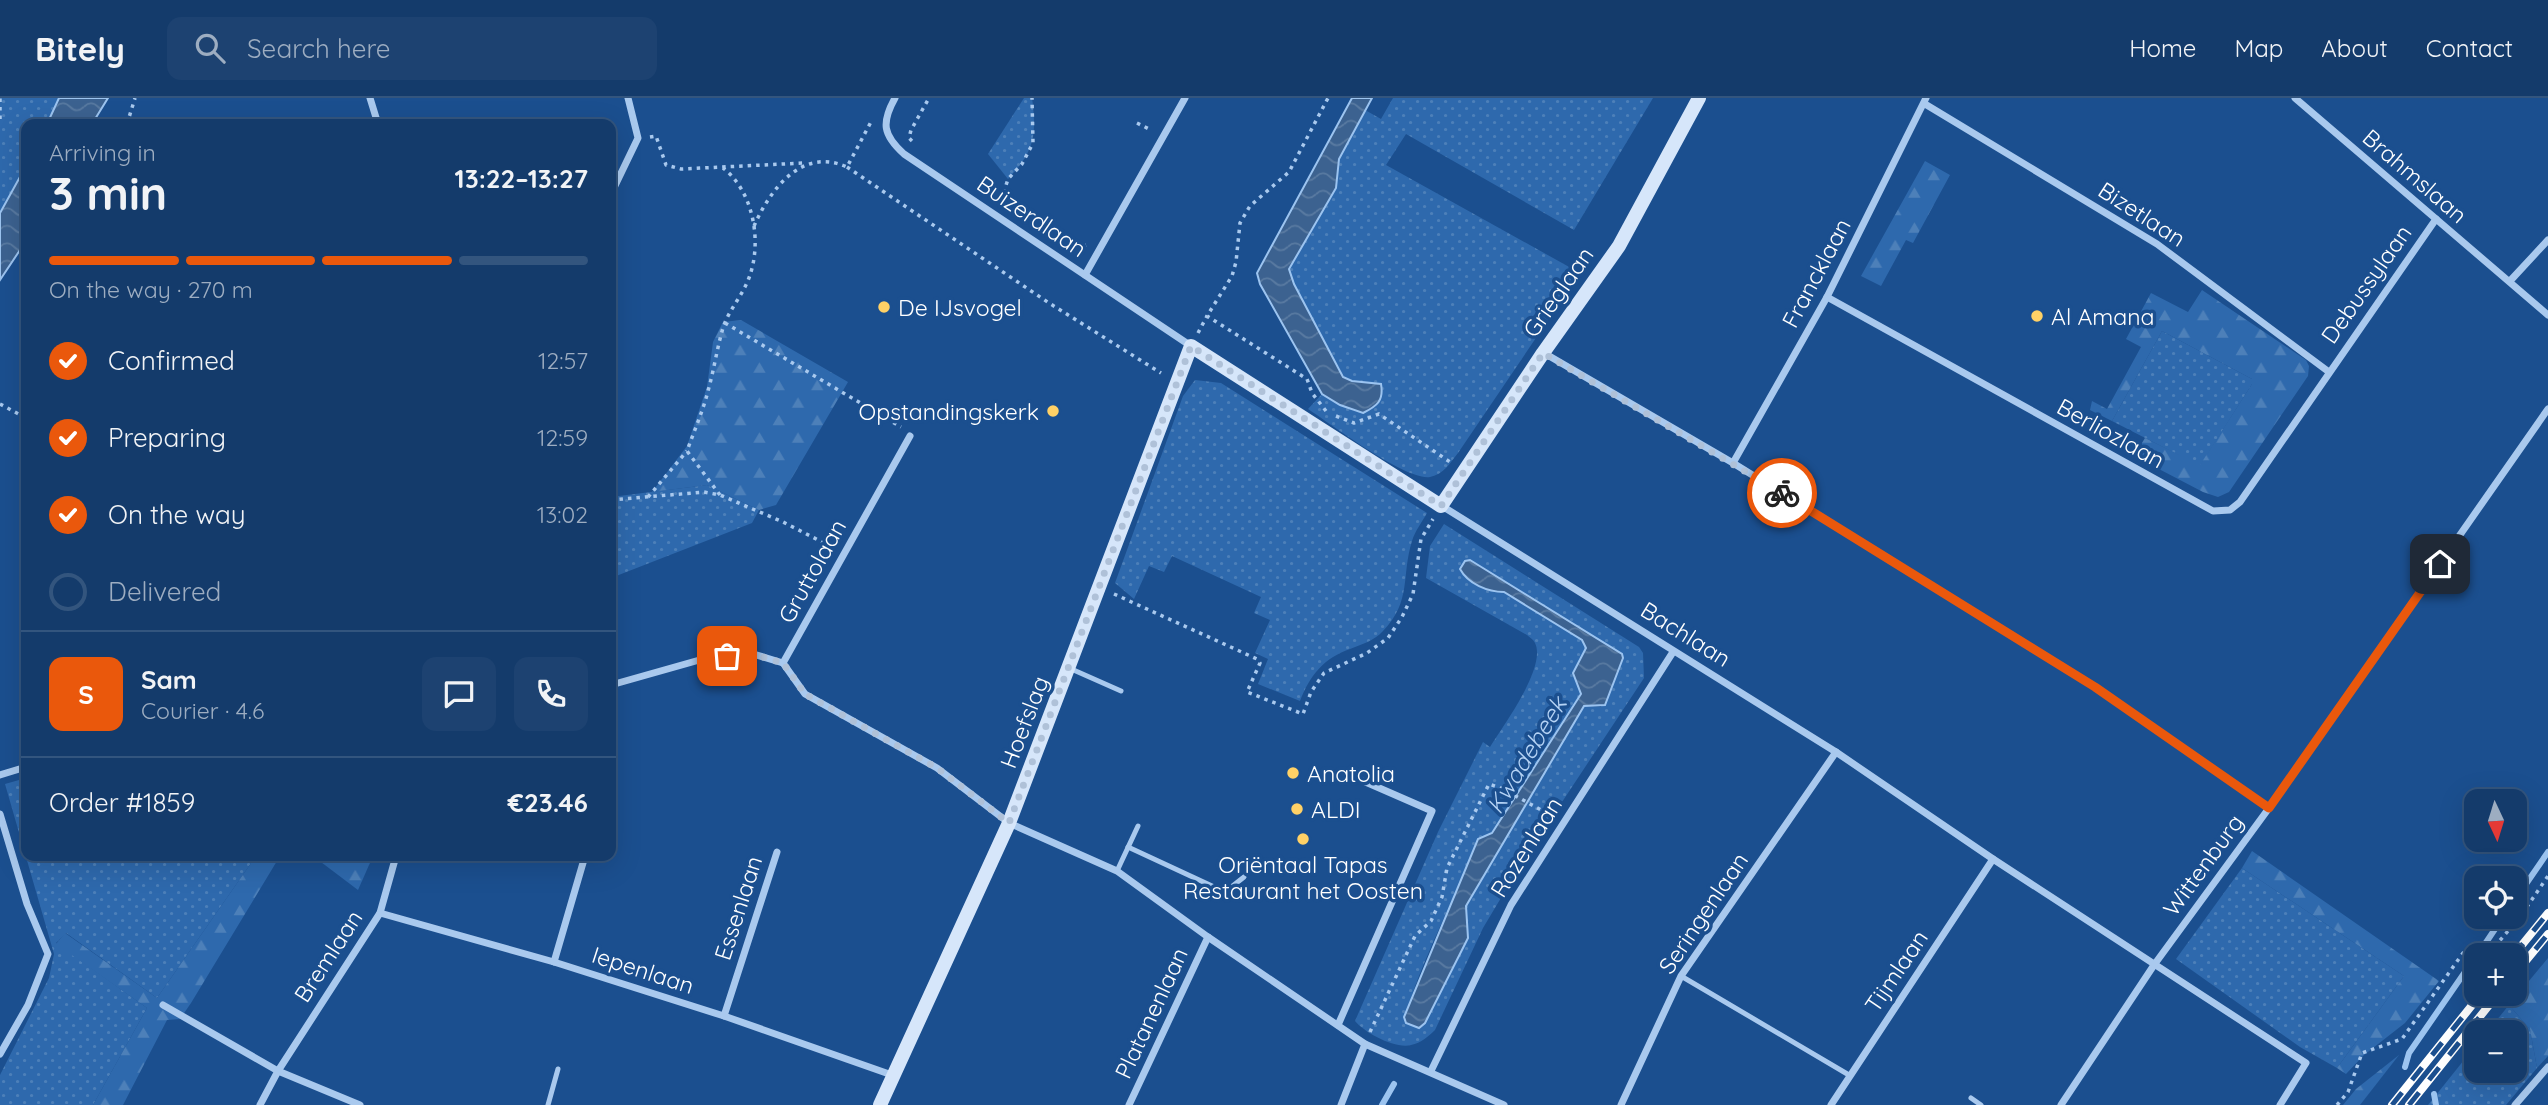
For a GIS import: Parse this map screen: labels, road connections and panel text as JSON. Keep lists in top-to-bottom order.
{
  "streets": {
    "street": [
      "Brahmslaan",
      "Bizetlaan",
      "Buizerdlaan",
      "Francklaan",
      "Debussylaan",
      "Grieglaan",
      "Berliozlaan",
      "Gruttolaan",
      "Bachlaan",
      "Hoefslag",
      "Rozenlaan",
      "Wittenburg",
      "Essenlaan",
      "Seringenlaan",
      "Bremlaan",
      "Iepenlaan",
      "Tijmlaan",
      "Platanenlaan"
    ]
  },
  "crossings": [
    ["Brahmslaan", "Debussylaan"],
    ["Bizetlaan", "Francklaan"],
    ["Bizetlaan", "Debussylaan"],
    ["Bizetlaan", "Berliozlaan"],
    ["Buizerdlaan", "Bachlaan"],
    ["Buizerdlaan", "Hoefslag"],
    ["Francklaan", "Berliozlaan"],
    ["Debussylaan", "Berliozlaan"],
    ["Grieglaan", "Bachlaan"],
    ["Bachlaan", "Hoefslag"],
    ["Bachlaan", "Rozenlaan"],
    ["Bachlaan", "Wittenburg"],
    ["Bachlaan", "Seringenlaan"],
    ["Bachlaan", "Tijmlaan"],
    ["Hoefslag", "Iepenlaan"],
    ["Essenlaan", "Iepenlaan"],
    ["Bremlaan", "Iepenlaan"]
  ],
  "water": ["Kwadebeek"],
  "places": [
    "De IJsvogel",
    "Al Amana",
    "Opstandingskerk",
    "Anatolia",
    "ALDI",
    "Oriëntaal Tapas Restaurant het Oosten"
  ],
  "north": "bottom",
  "page": {
    "header": "Bitely",
    "search": "Search here",
    "nav": [
      "Home",
      "Map",
      "About",
      "Contact"
    ],
    "heading": ["3 min", "Arriving in", "13:22–13:27"],
    "panel": [
      "Sam",
      "Courier · 4.6",
      "Order #1859",
      "€23.46"
    ],
    "bar": "On the way · 270 m",
    "list": [
      ["Confirmed", "12:57"],
      ["Preparing", "12:59"],
      ["On the way", "13:02"],
      "Delivered"
    ],
    "round": "S",
    "map_buttons": ["+", "−"]
  }
}
